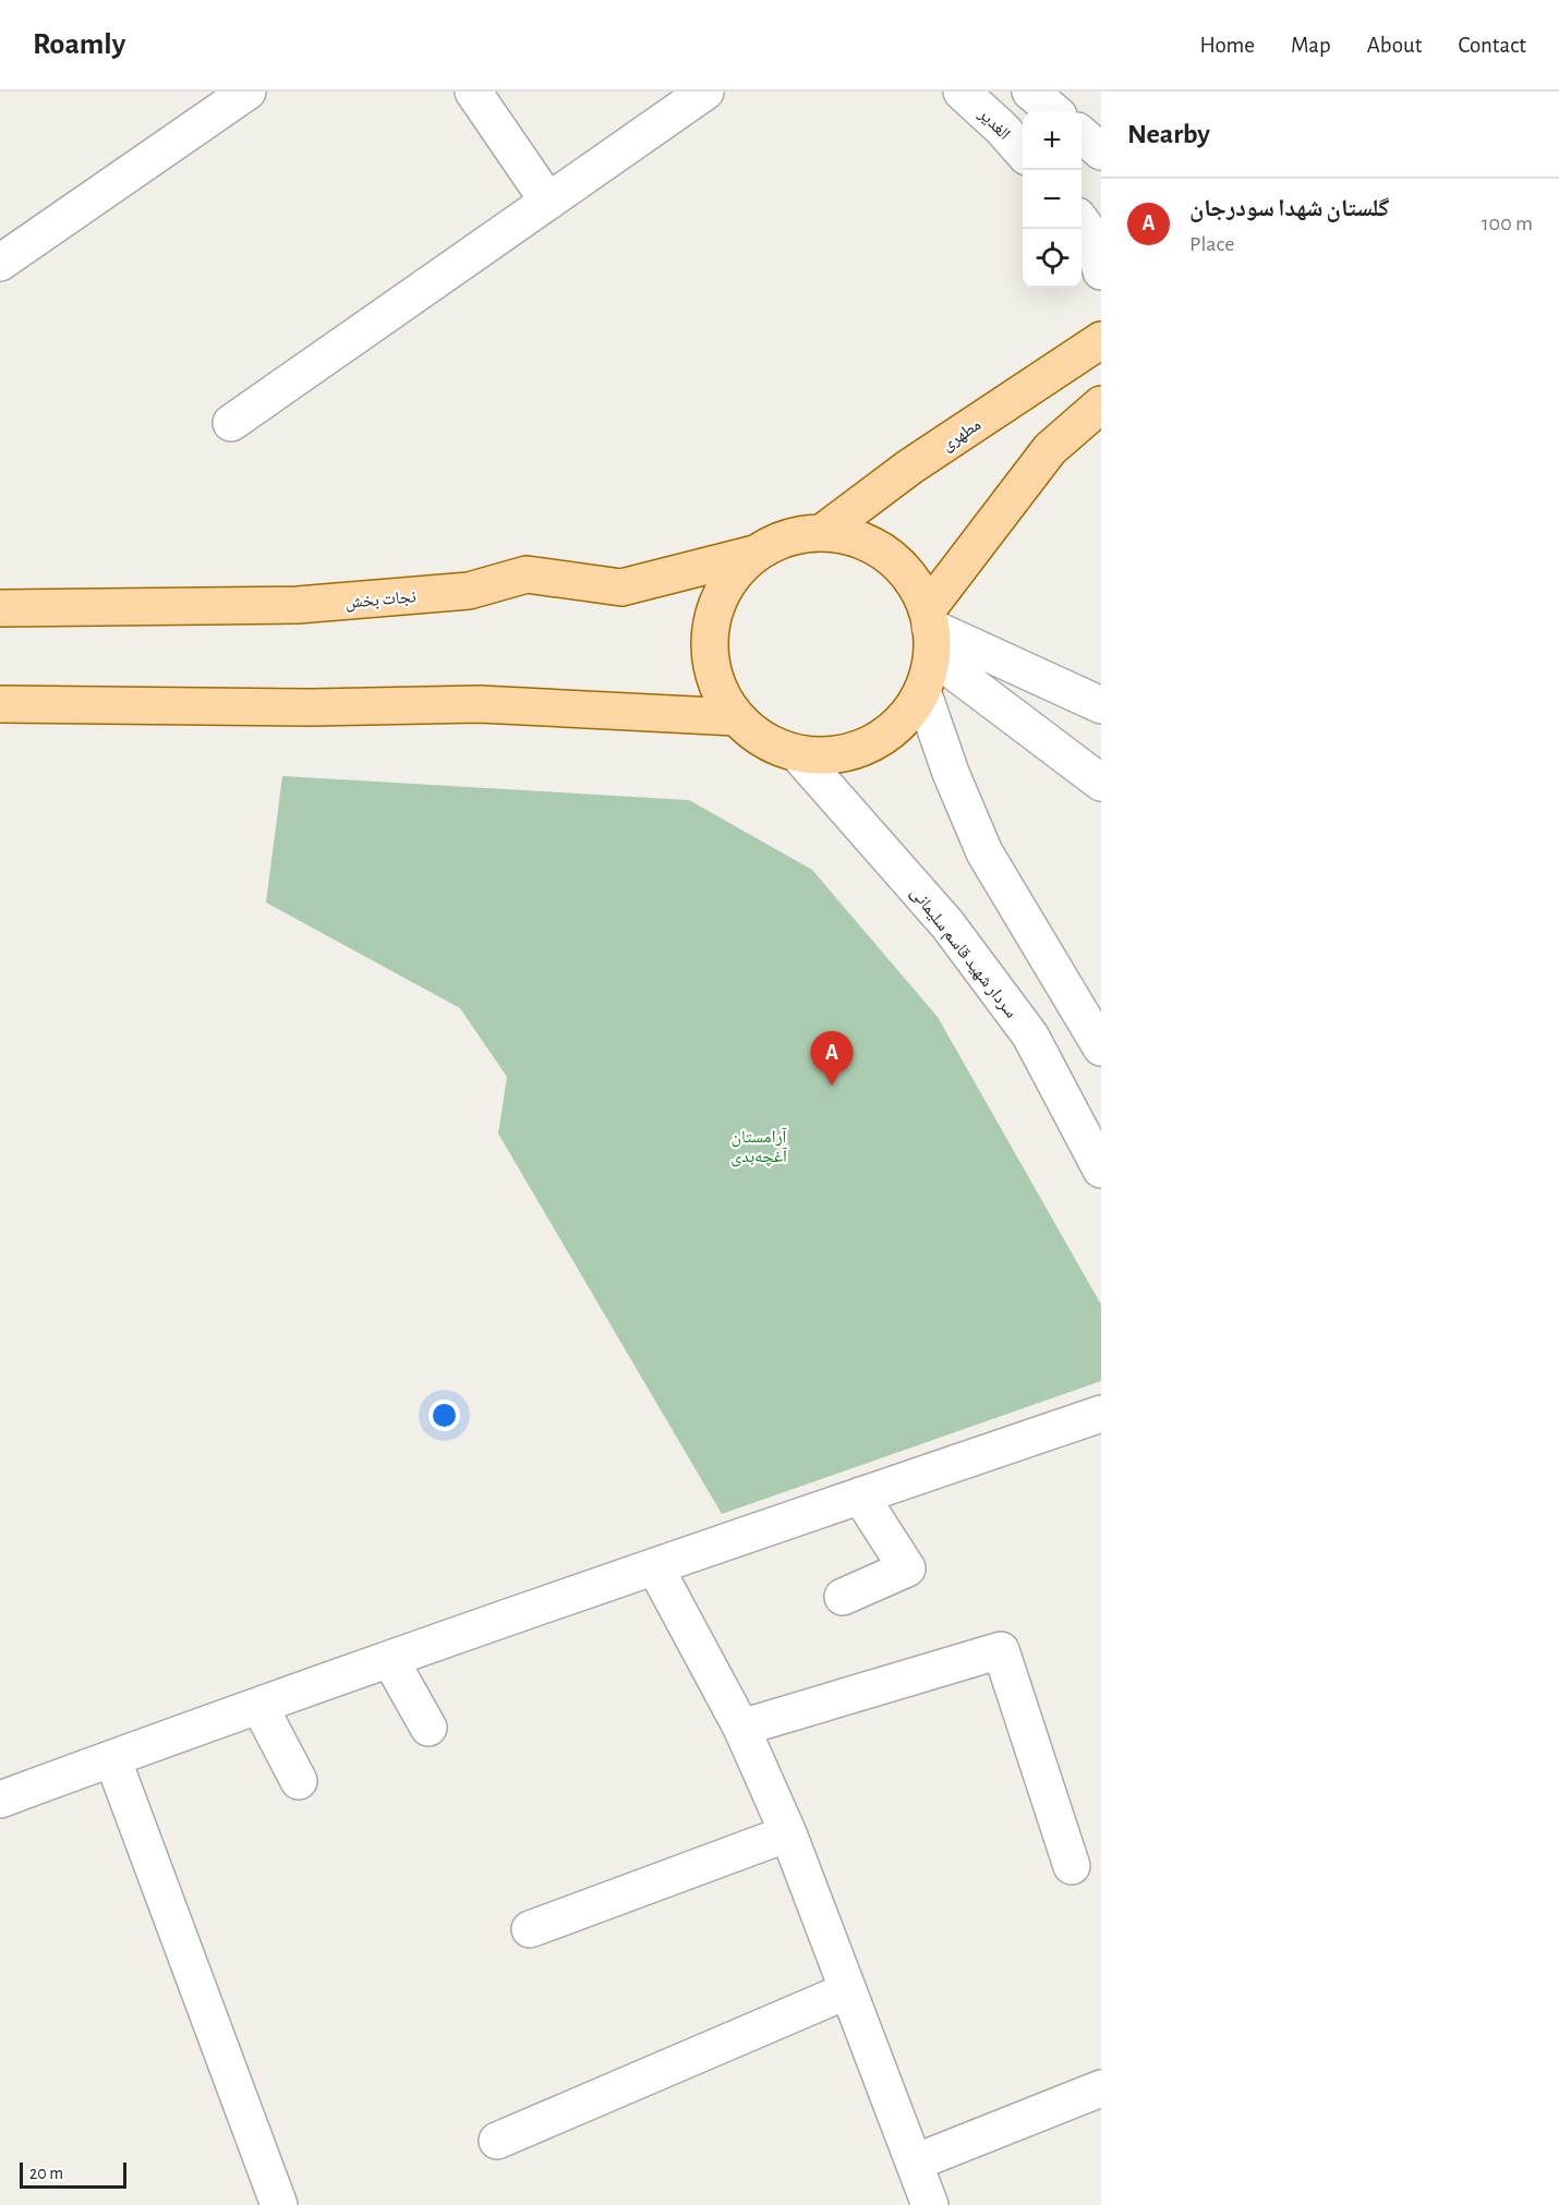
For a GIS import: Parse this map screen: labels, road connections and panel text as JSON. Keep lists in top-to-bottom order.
{
  "streets": {
    "main road": ["مطهری", "نجات بخش"],
    "street": ["الغدیر", "سردار شهید قاسم سلیمانی"]
  },
  "crossings": [
    ["مطهری", "نجات بخش"],
    ["مطهری", "سردار شهید قاسم سلیمانی"],
    ["نجات بخش", "سردار شهید قاسم سلیمانی"]
  ],
  "parks": ["آرامستان آغچه‌بدی"],
  "scale_bar": "20 m",
  "page": {
    "header": "Roamly",
    "nav": [
      "Home",
      "Map",
      "About",
      "Contact"
    ],
    "heading": "Nearby",
    "map_buttons": ["+", "−"],
    "list": [
      {
        "mark": "A",
        "name": "گلستان شهدا سودرجان",
        "note": "Place",
        "value": "100 m"
      }
    ],
    "pins": "A",
    "scale": "20 m"
  }
}
